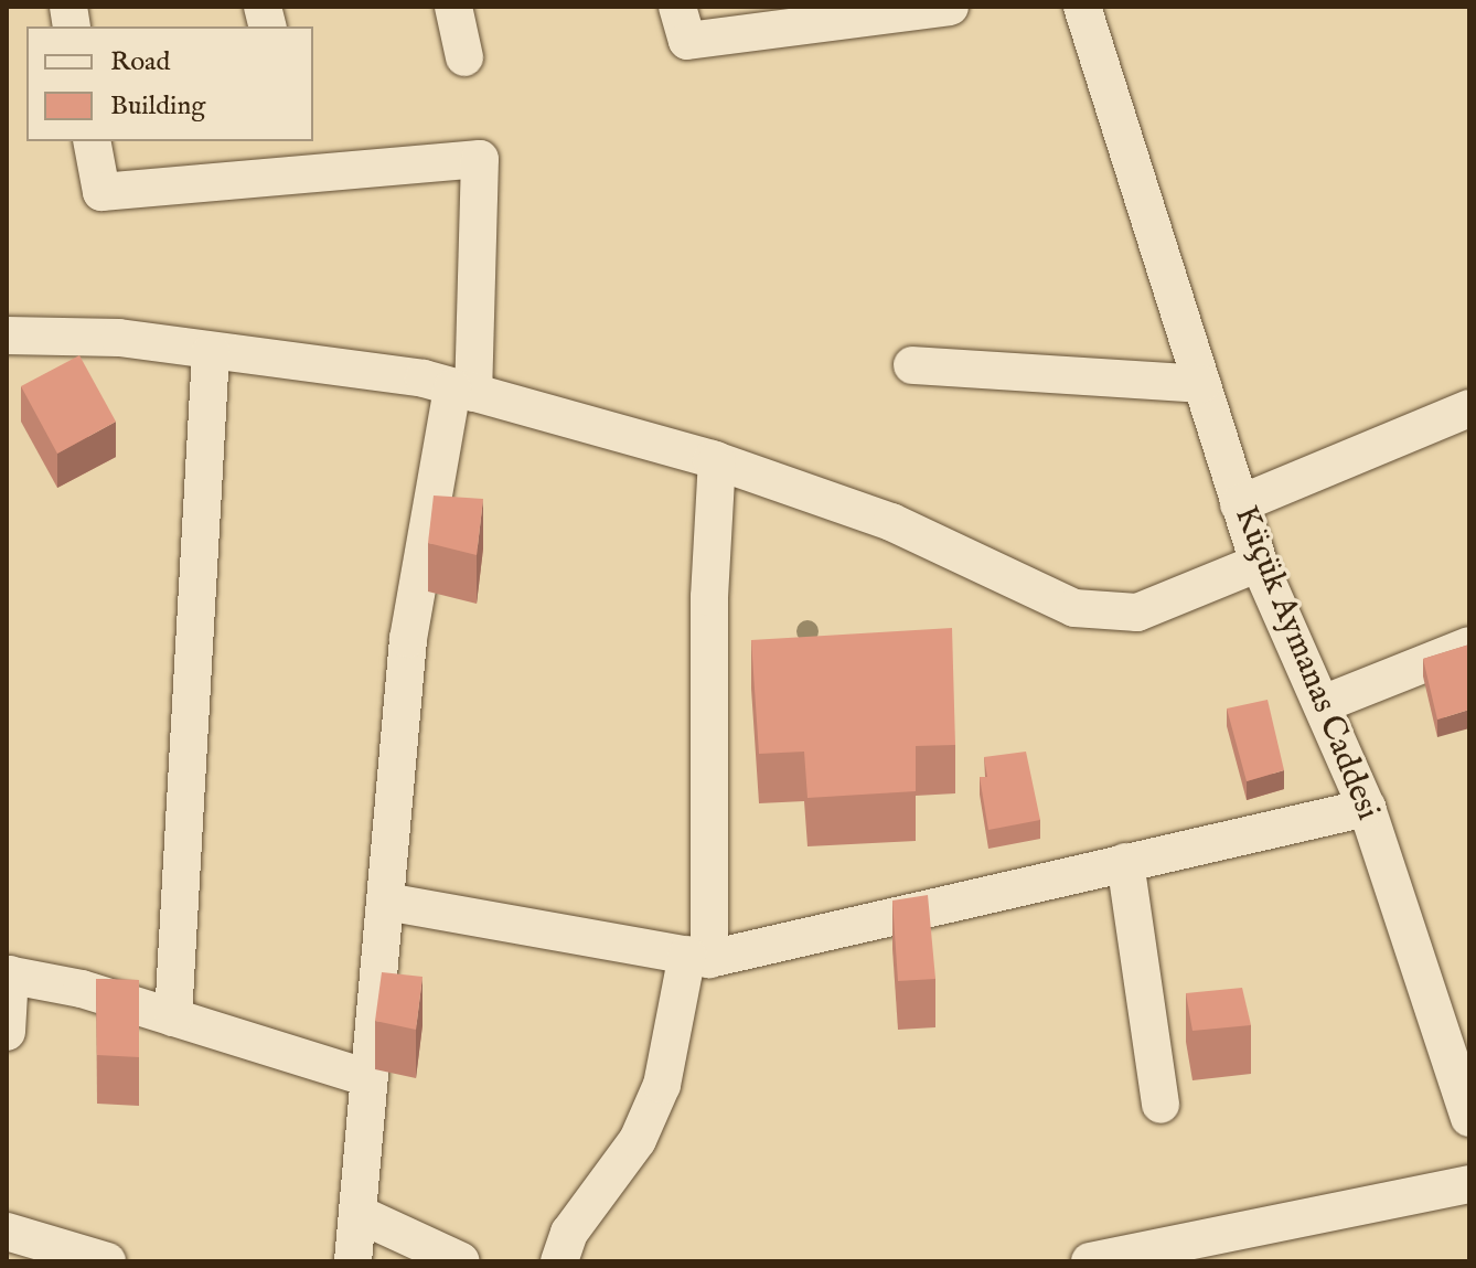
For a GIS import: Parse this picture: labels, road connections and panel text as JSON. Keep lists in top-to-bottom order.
{
  "streets": {
    "street": ["Küçük Aymanas Caddesi"]
  },
  "legend": ["Road", "Building"]
}
